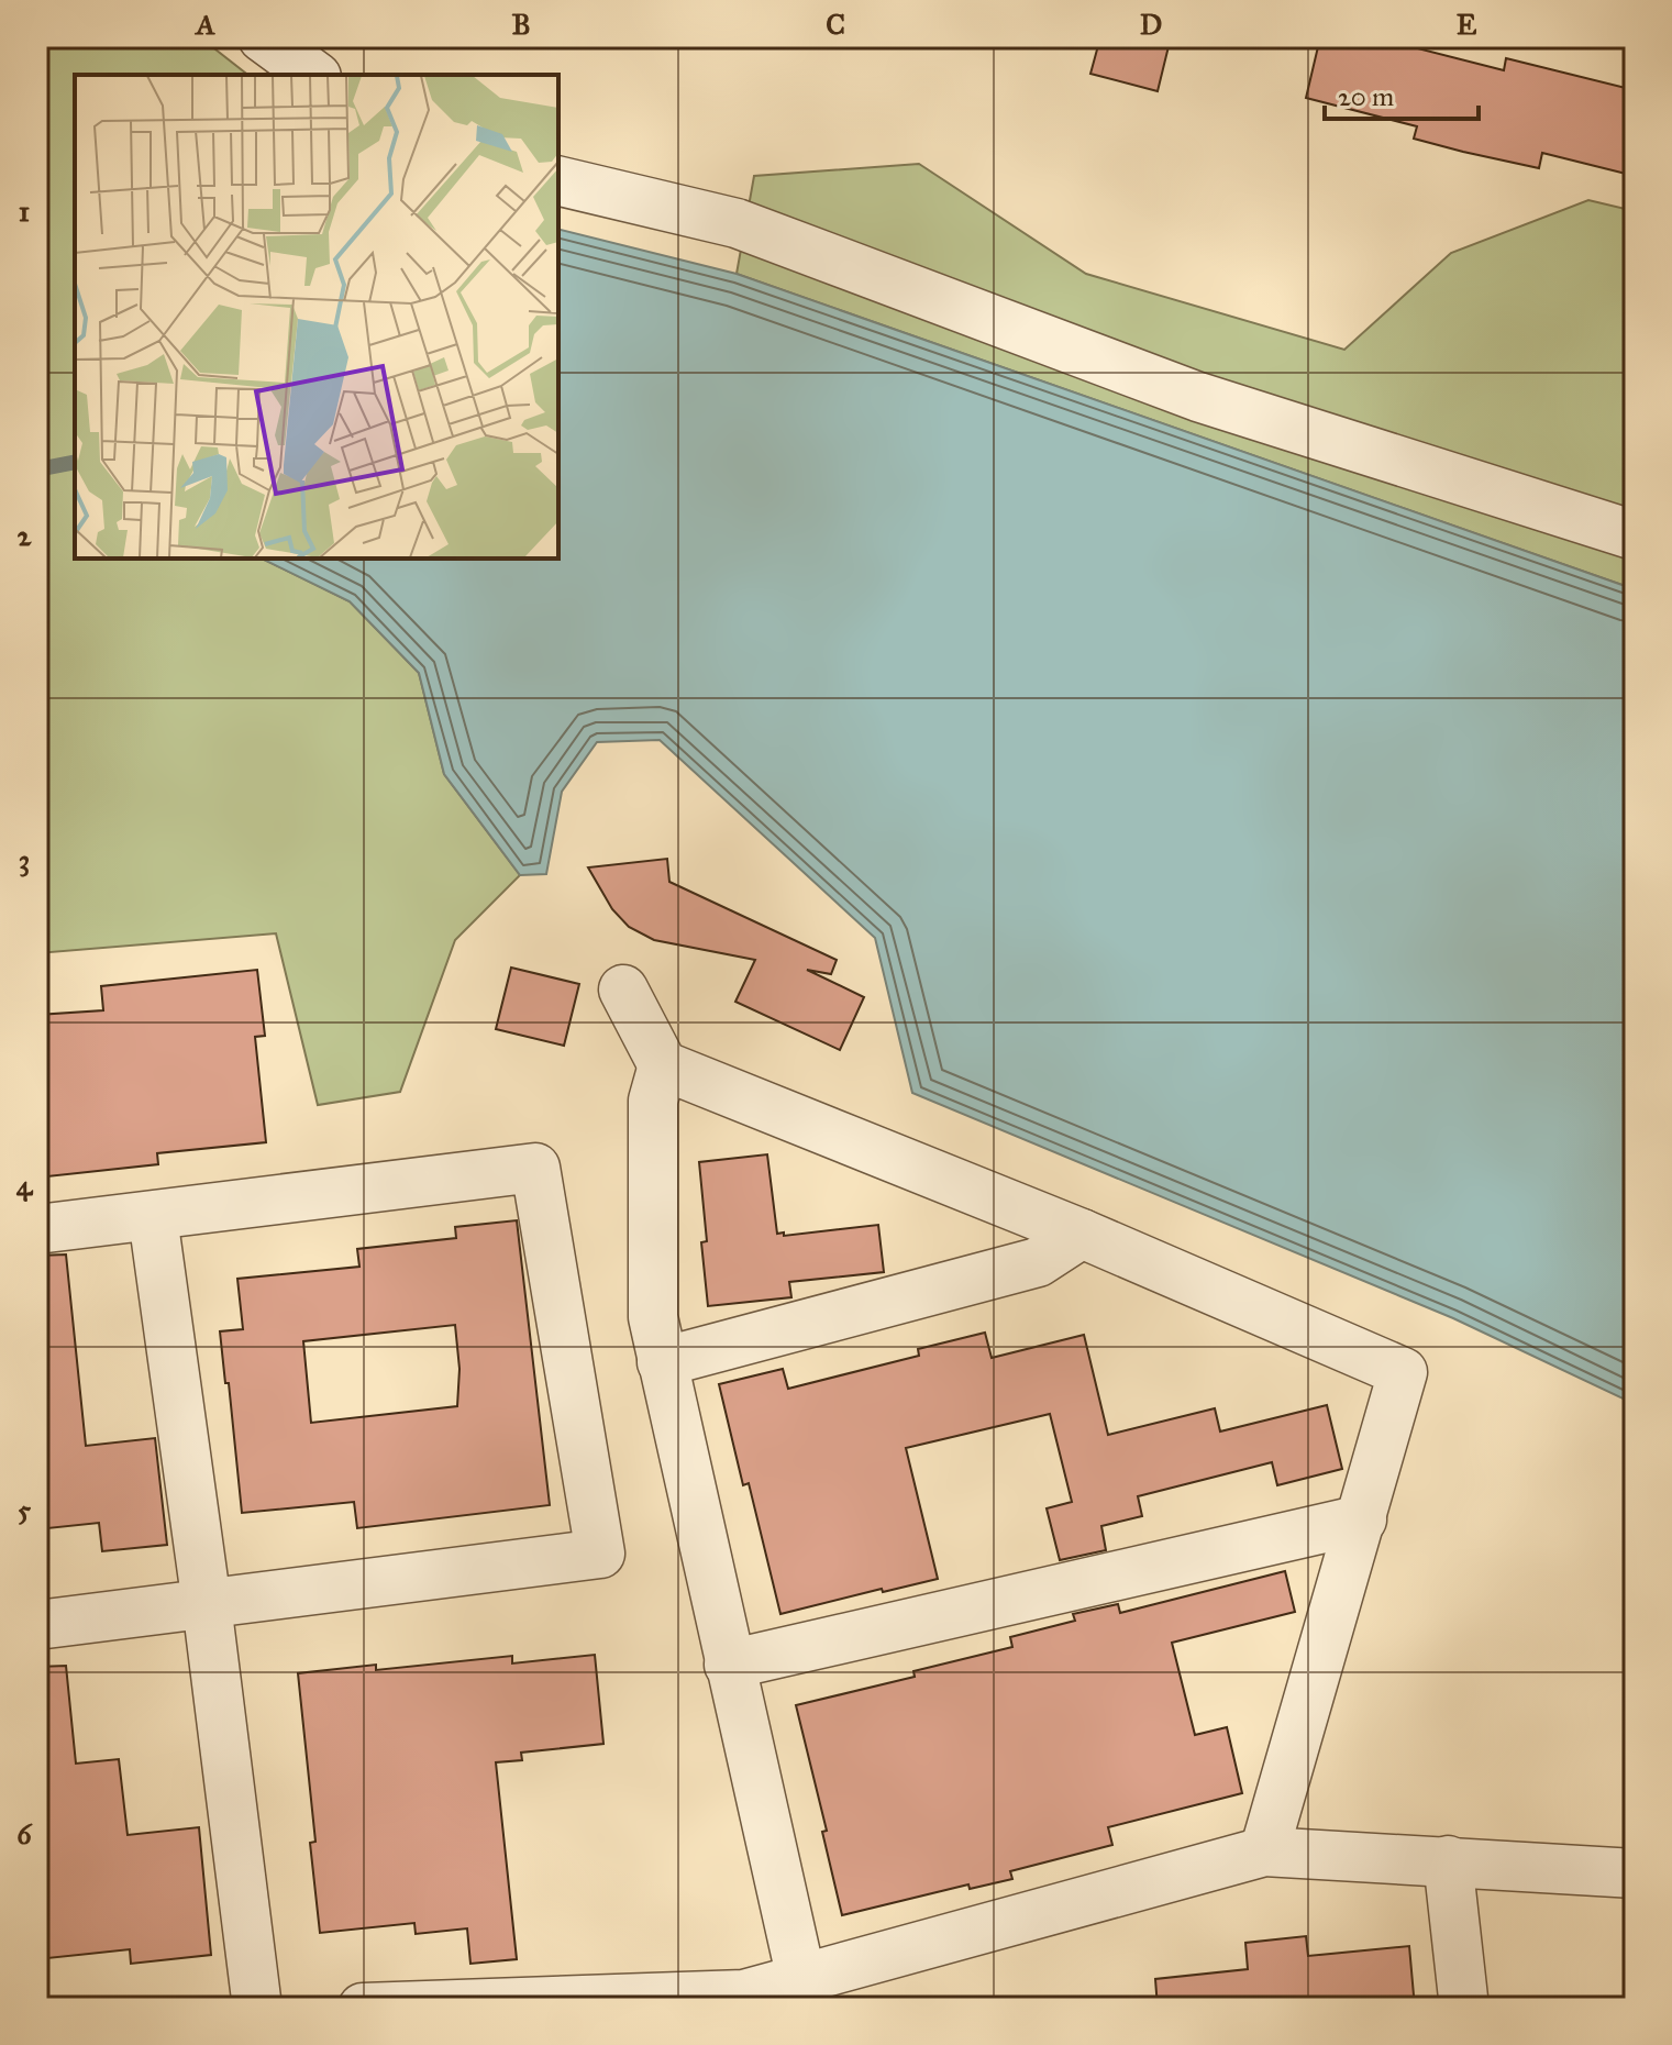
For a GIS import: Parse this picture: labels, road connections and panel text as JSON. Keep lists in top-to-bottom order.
{
  "scale_bar": "20 m",
  "grid": {
    "columns": [
      "A",
      "B",
      "C",
      "D",
      "E"
    ],
    "rows": [
      "1",
      "2",
      "3",
      "4",
      "5",
      "6"
    ]
  }
}
